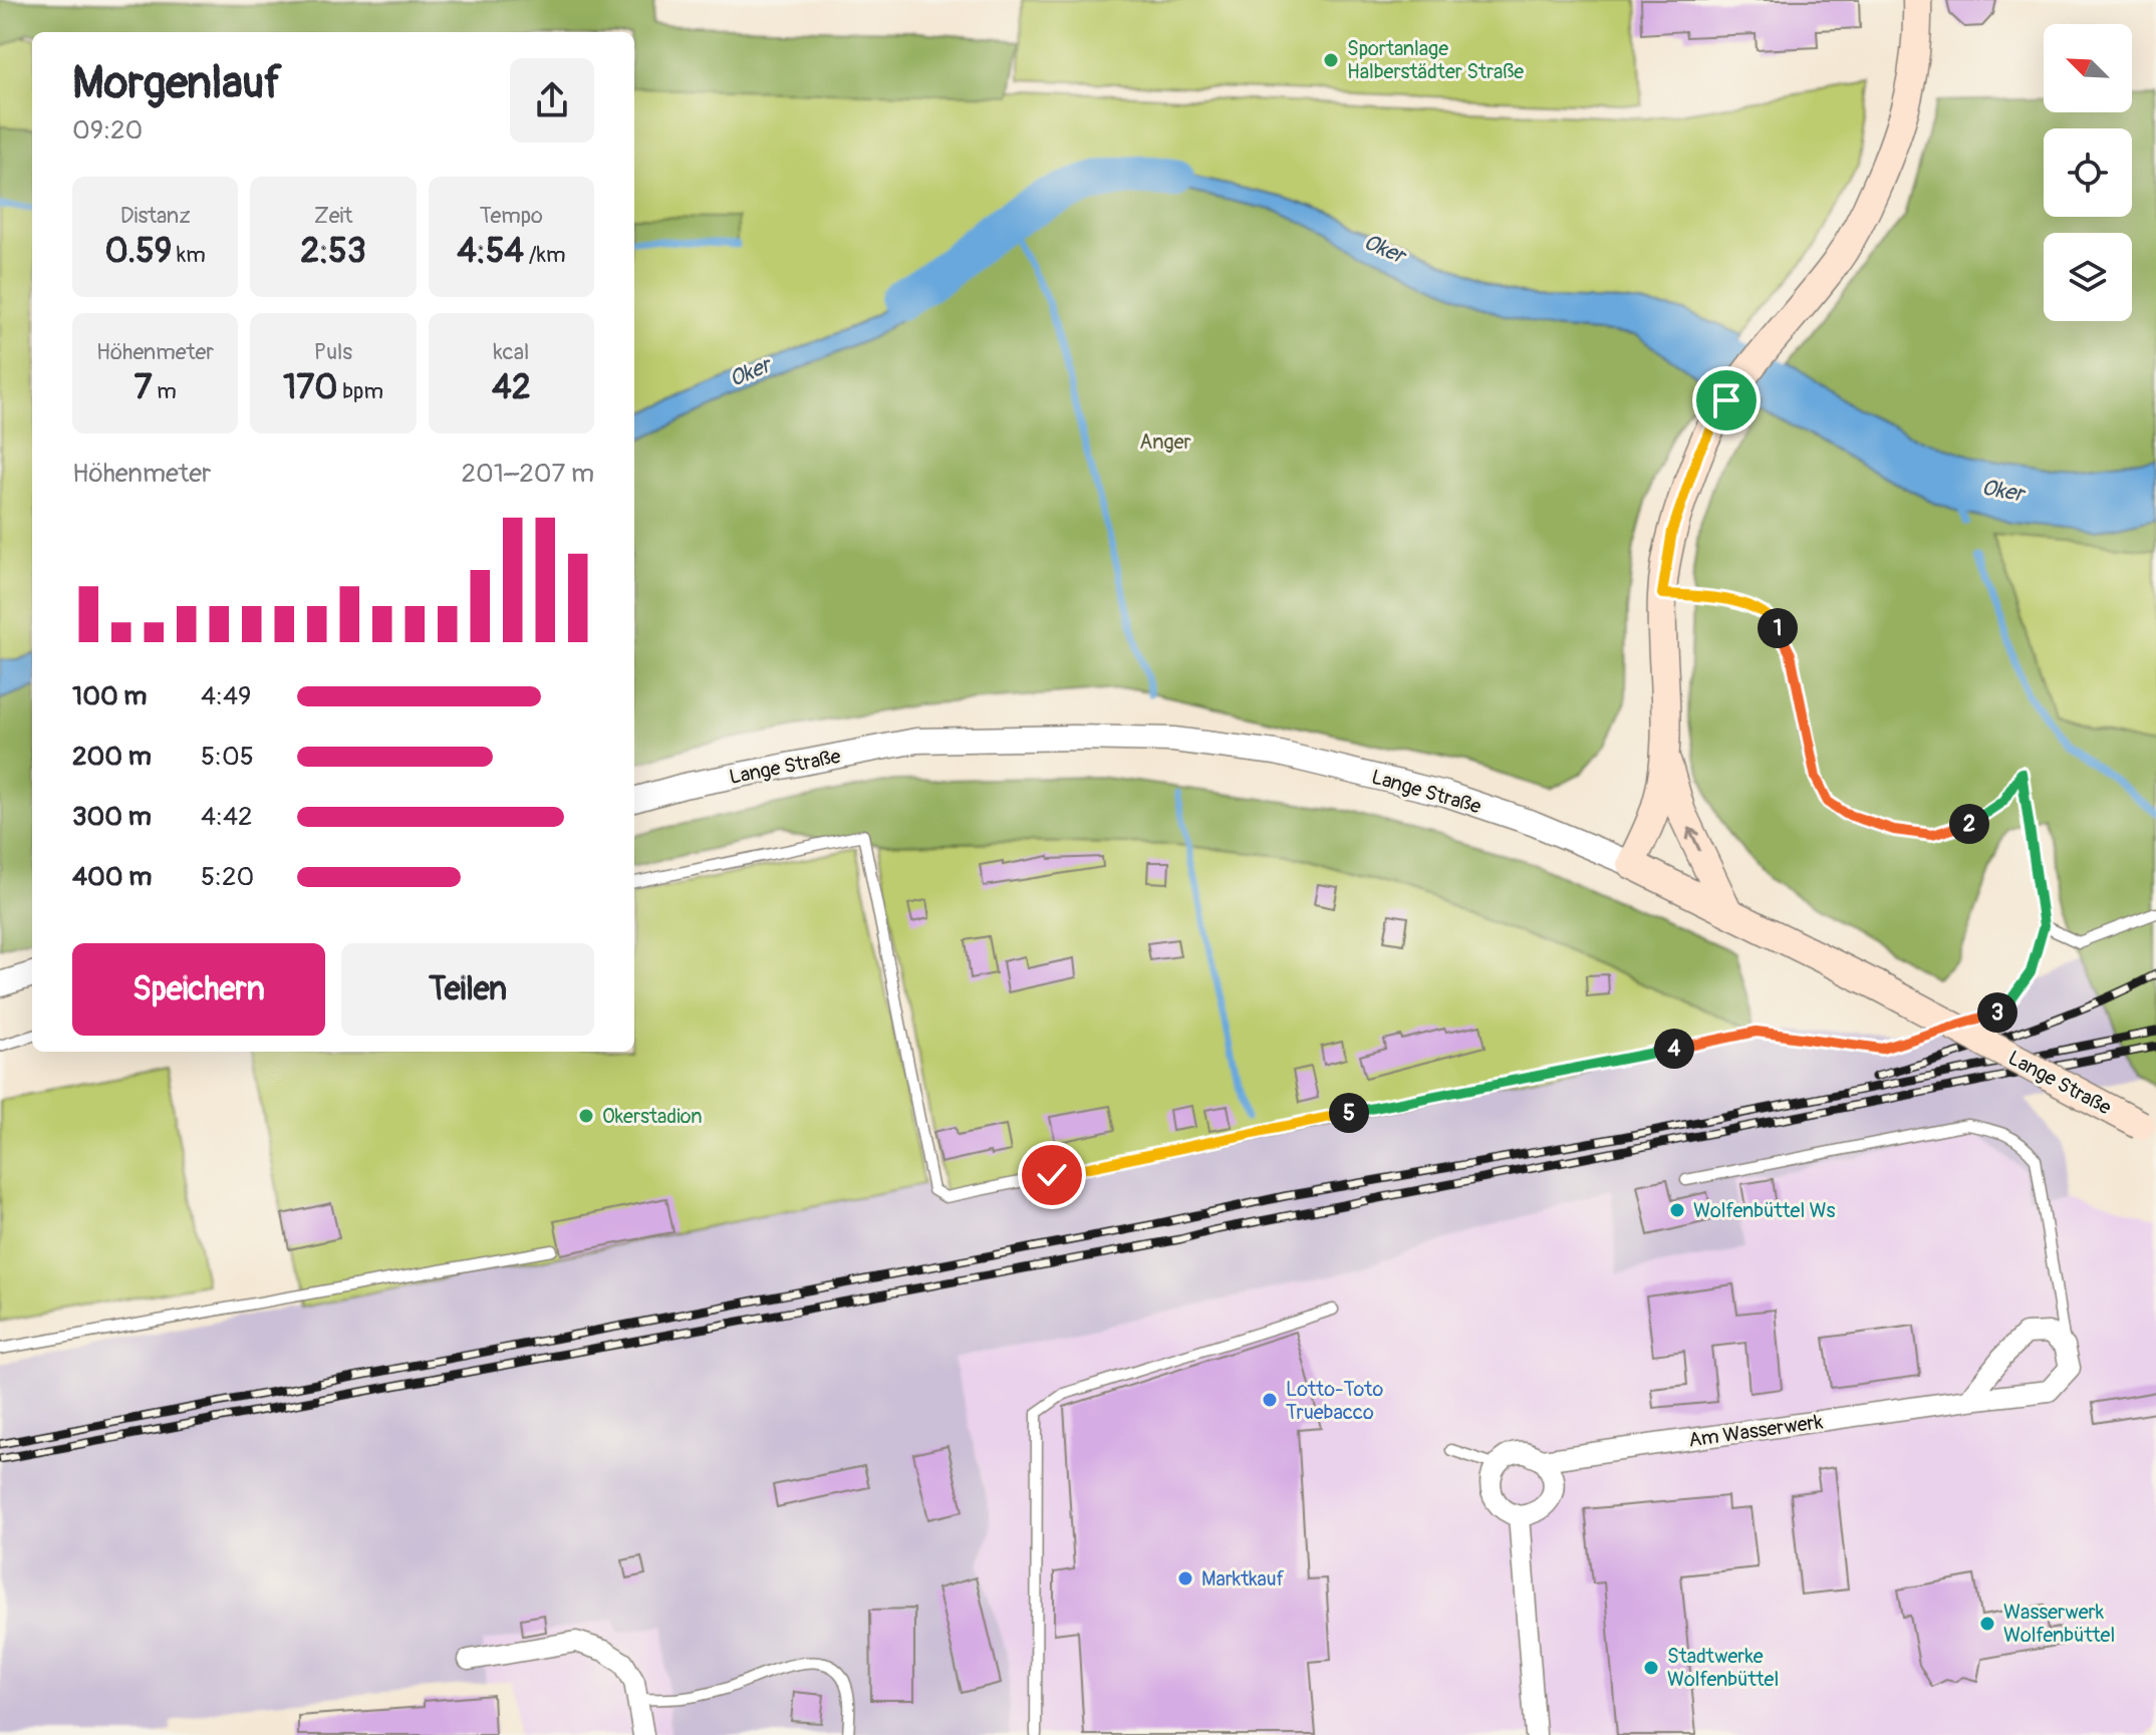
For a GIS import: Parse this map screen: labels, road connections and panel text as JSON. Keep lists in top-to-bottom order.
{
  "streets": {
    "main road": ["Lange Straße"],
    "street": ["Am Wasserwerk"]
  },
  "water": ["Oker"],
  "parks": ["Anger"],
  "places": [
    "Sportanlage Halberstädter Straße",
    "Okerstadion",
    "Wolfenbüttel Ws",
    "Lotto-Toto Truebacco",
    "Marktkauf",
    "Wasserwerk Wolfenbüttel",
    "Stadtwerke Wolfenbüttel"
  ],
  "north": "top left",
  "page": {
    "heading": ["Morgenlauf", "09:20"],
    "stats": [
      ["Distanz", "0.59 km"],
      ["Zeit", "2:53"],
      ["Tempo", "4:54 /km"],
      ["Höhenmeter", "7 m"],
      ["Puls", "170 bpm"],
      ["kcal", "42"]
    ],
    "chart": ["Höhenmeter", "201–207 m"],
    "pins": [
      "1",
      "2",
      "3",
      "4",
      "5"
    ],
    "list": [
      {
        "name": "100 m",
        "note": "4:49"
      },
      {
        "name": "200 m",
        "note": "5:05"
      },
      {
        "name": "300 m",
        "note": "4:42"
      },
      {
        "name": "400 m",
        "note": "5:20"
      }
    ],
    "buttons": ["Speichern", "Teilen"]
  }
}
